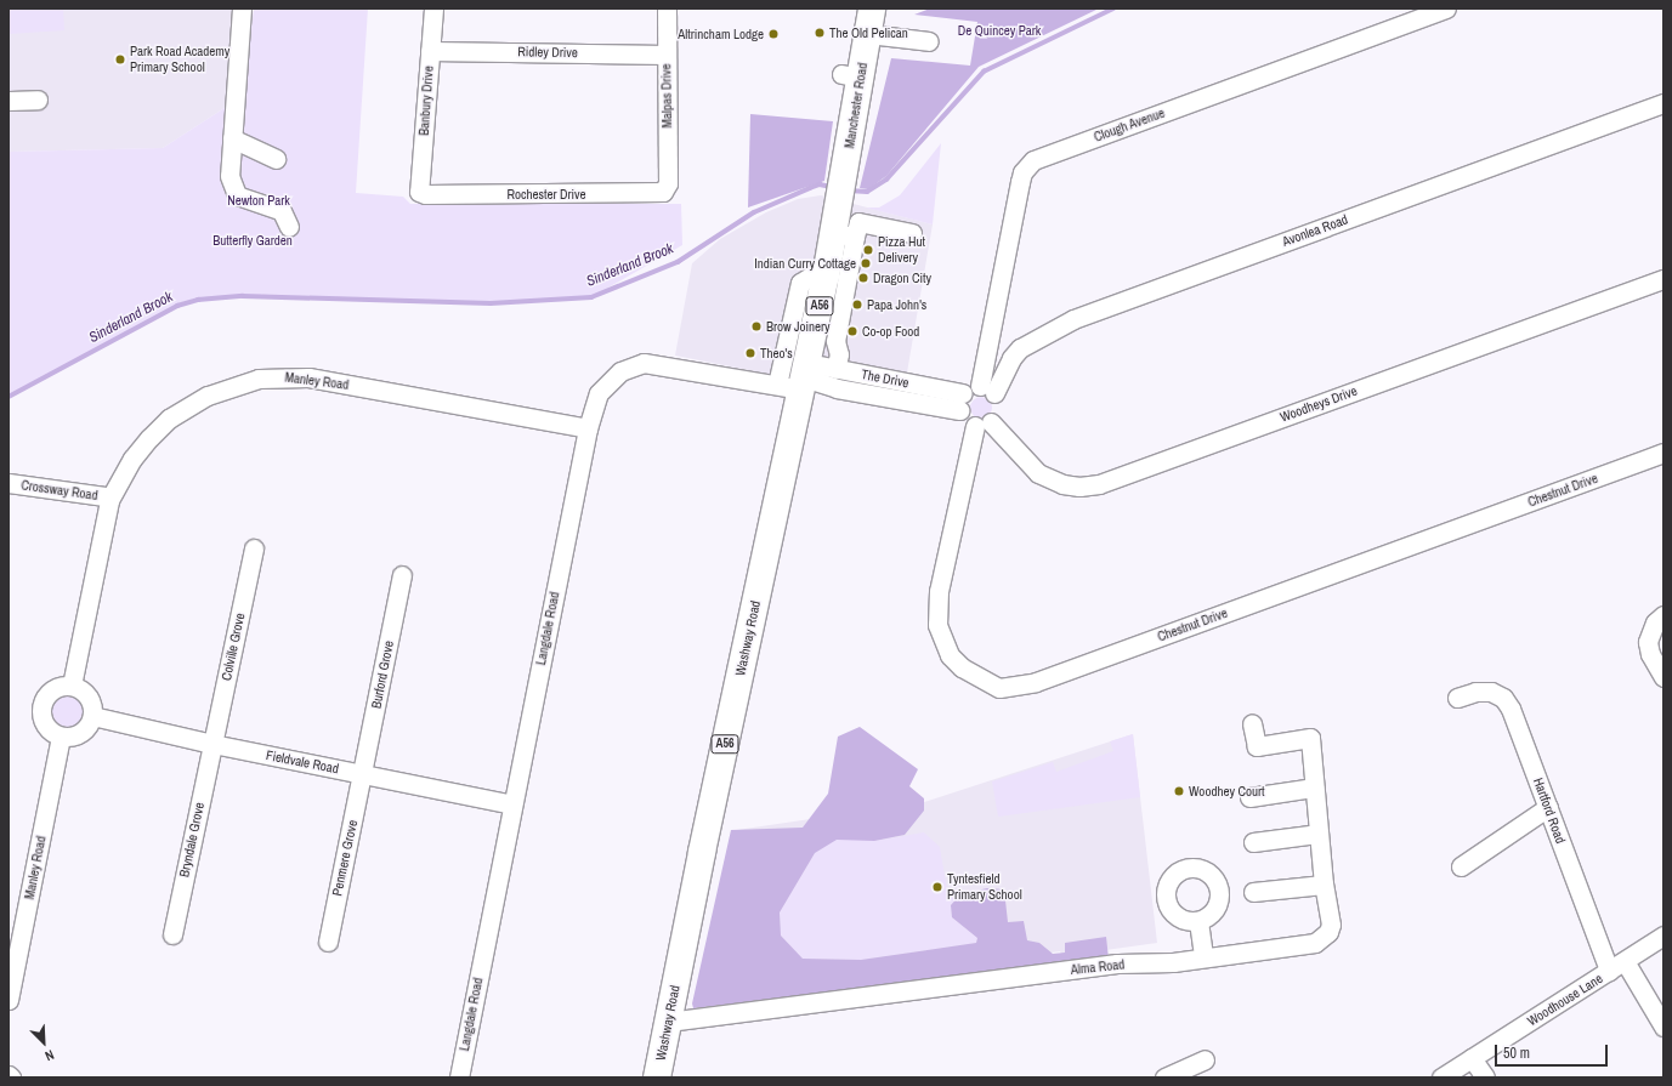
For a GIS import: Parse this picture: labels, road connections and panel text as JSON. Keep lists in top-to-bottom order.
{
  "streets": {
    "highway": ["Manchester Road", "A56", "Washway Road"],
    "street": [
      "Ridley Drive",
      "Malpas Drive",
      "Banbury Drive",
      "Clough Avenue",
      "Rochester Drive",
      "Avonlea Road",
      "The Drive",
      "Manley Road",
      "Woodheys Drive",
      "Crossway Road",
      "Chestnut Drive",
      "Langdale Road",
      "Colville Grove",
      "Burford Grove",
      "Fieldvale Road",
      "Hartford Road",
      "Bryndale Grove",
      "Penmere Grove",
      "Alma Road",
      "Woodhouse Lane"
    ]
  },
  "crossings": [
    ["Ridley Drive", "Malpas Drive"],
    ["Ridley Drive", "Banbury Drive"],
    ["Malpas Drive", "Rochester Drive"],
    ["Banbury Drive", "Rochester Drive"],
    ["Manchester Road", "Washway Road"],
    ["Clough Avenue", "Avonlea Road"],
    ["Clough Avenue", "Woodheys Drive"],
    ["Clough Avenue", "Chestnut Drive"],
    ["The Drive", "Woodheys Drive"],
    ["The Drive", "Langdale Road"],
    ["The Drive", "Washway Road"],
    ["Manley Road", "Crossway Road"],
    ["Manley Road", "Langdale Road"],
    ["Manley Road", "Fieldvale Road"],
    ["Woodheys Drive", "Chestnut Drive"],
    ["Langdale Road", "Washway Road"],
    ["Langdale Road", "Fieldvale Road"],
    ["Washway Road", "Alma Road"],
    ["Colville Grove", "Fieldvale Road"],
    ["Colville Grove", "Bryndale Grove"],
    ["Burford Grove", "Fieldvale Road"],
    ["Burford Grove", "Penmere Grove"],
    ["Fieldvale Road", "Bryndale Grove"],
    ["Fieldvale Road", "Penmere Grove"],
    ["Hartford Road", "Woodhouse Lane"]
  ],
  "water": ["Sinderland Brook"],
  "parks": ["De Quincey Park", "Newton Park", "Butterfly Garden"],
  "places": [
    "The Old Pelican",
    "Altrincham Lodge",
    "Park Road Academy Primary School",
    "Pizza Hut Delivery",
    "Indian Curry Cottage",
    "Dragon City",
    "Papa John's",
    "Brow Joinery",
    "Co-op Food",
    "Theo's",
    "Woodhey Court",
    "Tyntesfield Primary School"
  ],
  "scale_bar": "50 m",
  "north": "bottom right"
}
